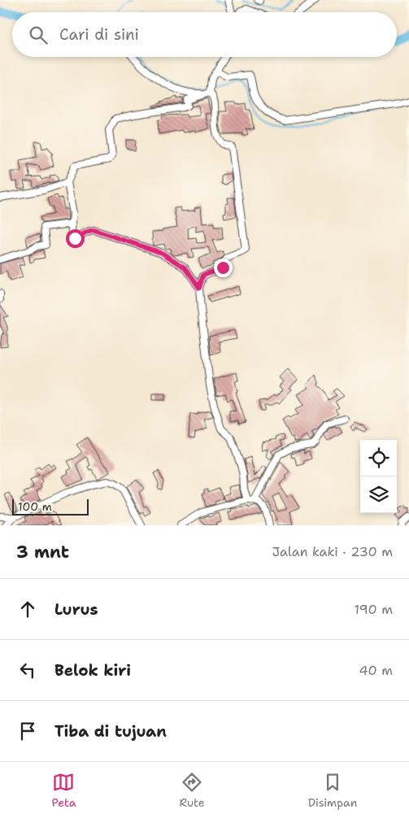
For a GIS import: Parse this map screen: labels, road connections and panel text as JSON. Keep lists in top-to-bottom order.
{
  "scale_bar": "100 m",
  "page": {
    "search": "Cari di sini",
    "scale": "100 m",
    "heading": ["3 mnt", "Jalan kaki · 230 m"],
    "list": [
      ["Lurus", "190 m"],
      ["Belok kiri", "40 m"],
      "Tiba di tujuan"
    ],
    "nav": ["Peta", "Rute", "Disimpan"]
  }
}
